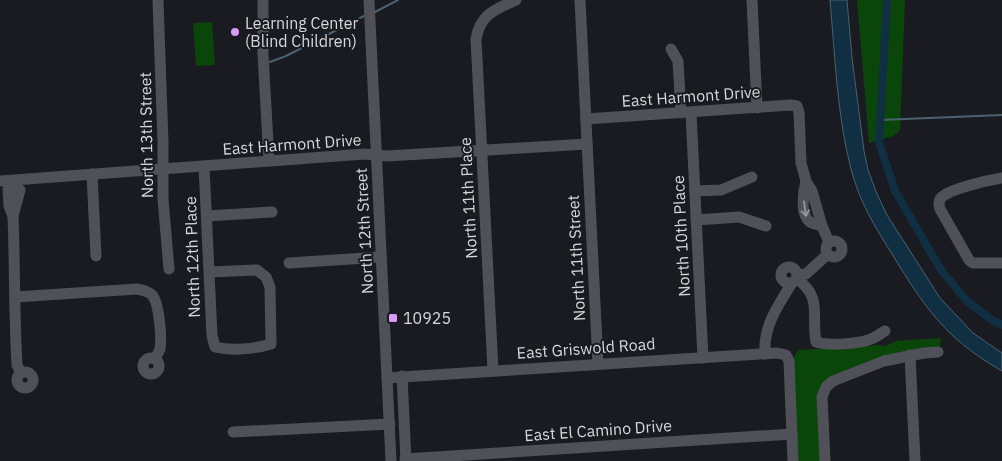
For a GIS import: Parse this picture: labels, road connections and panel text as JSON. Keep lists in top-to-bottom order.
{
  "streets": {
    "street": [
      "East Harmont Drive",
      "North 13th Street",
      "North 11th Place",
      "North 12th Street",
      "North 10th Place",
      "North 12th Place",
      "North 11th Street",
      "East Griswold Road",
      "East El Camino Drive"
    ]
  },
  "crossings": [
    ["East Harmont Drive", "North 13th Street"],
    ["East Harmont Drive", "North 11th Place"],
    ["East Harmont Drive", "North 12th Street"],
    ["East Harmont Drive", "North 10th Place"],
    ["East Harmont Drive", "North 12th Place"],
    ["East Harmont Drive", "North 11th Street"],
    ["North 11th Place", "East Griswold Road"],
    ["North 12th Street", "East Griswold Road"],
    ["North 10th Place", "East Griswold Road"],
    ["North 11th Street", "East Griswold Road"],
    ["East Griswold Road", "East El Camino Drive"]
  ],
  "places": {
    "other": ["Learning Center (Blind Children)"],
    "transit": ["10925"]
  }
}
